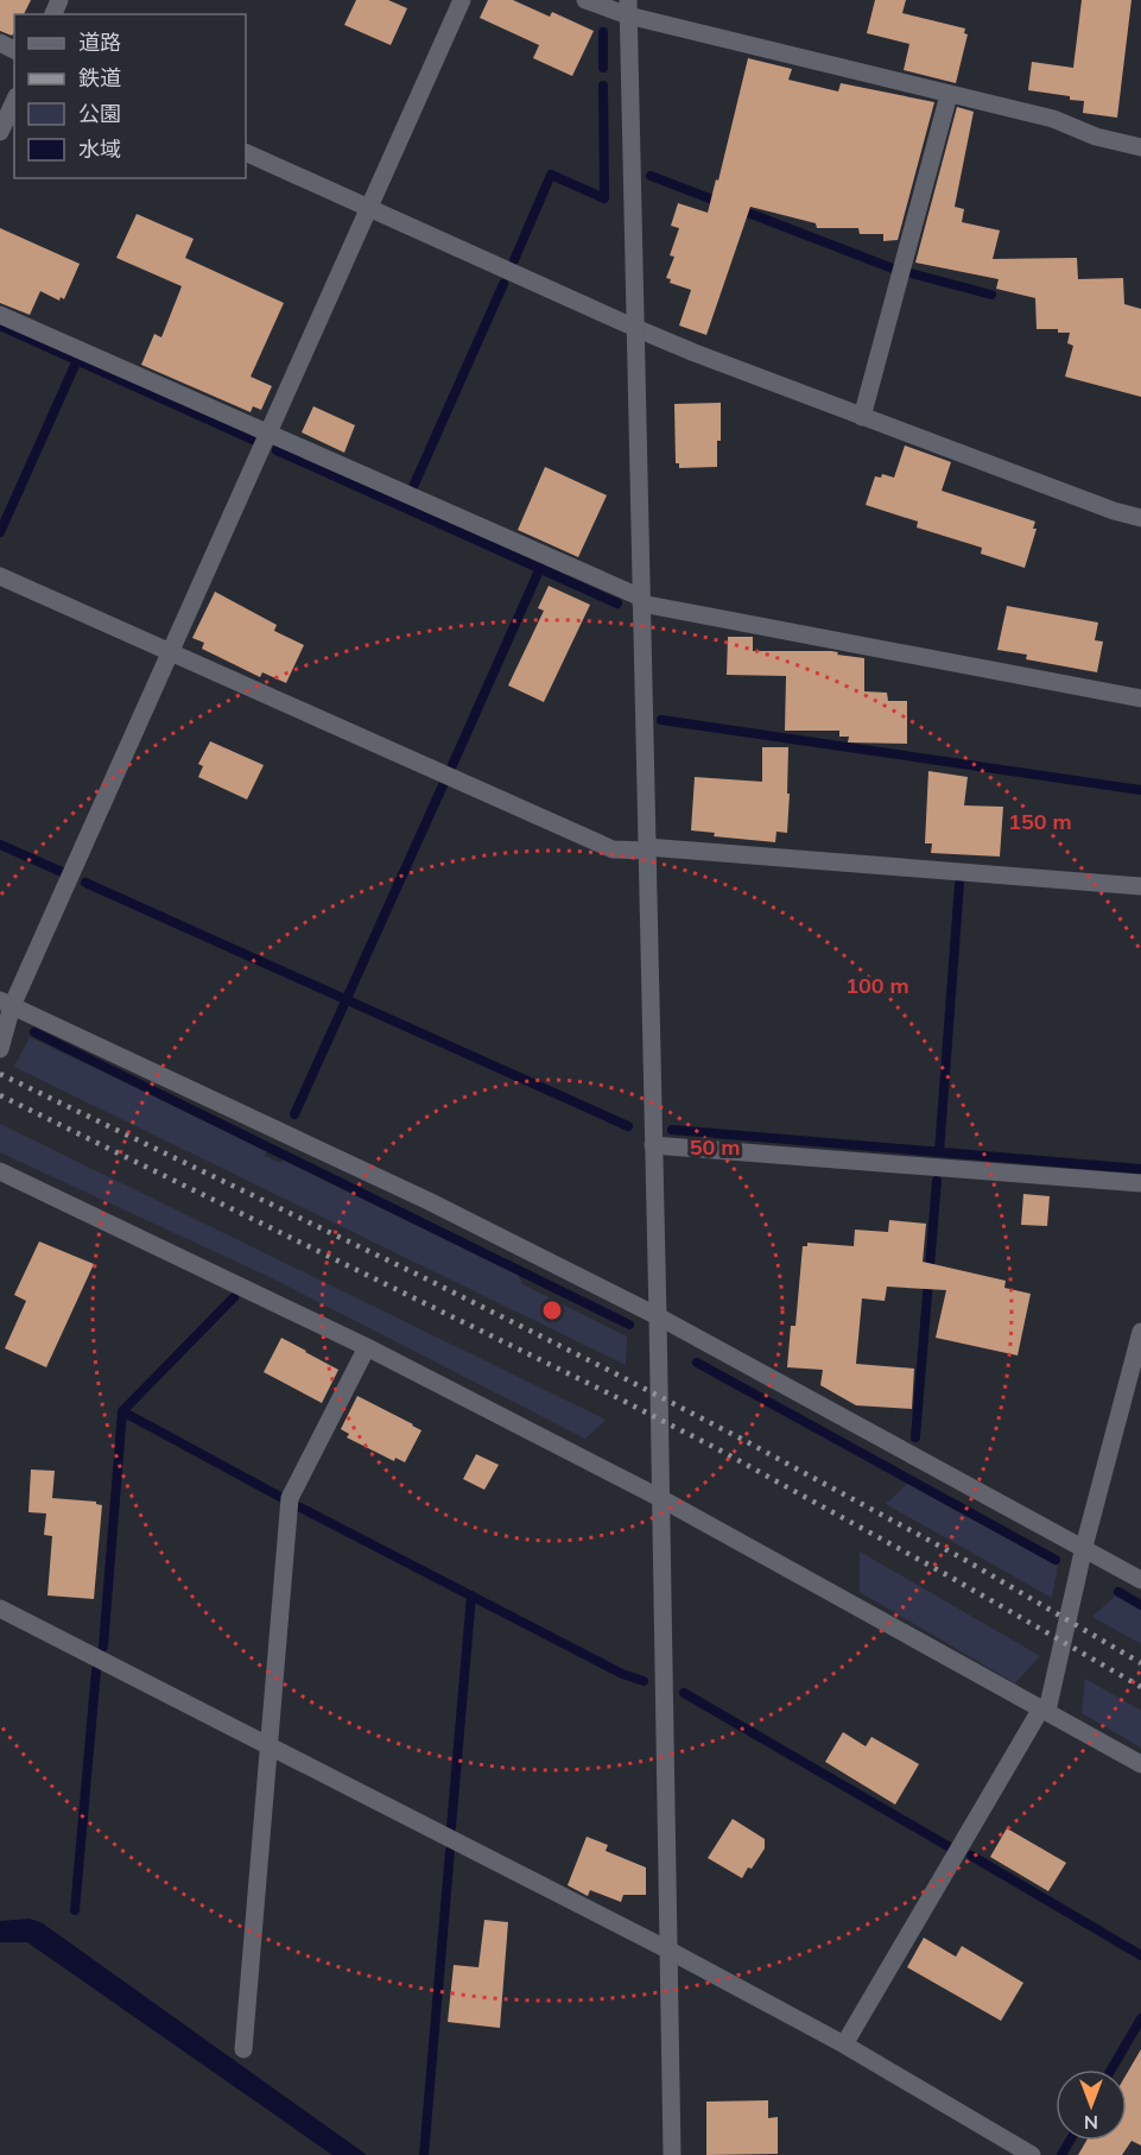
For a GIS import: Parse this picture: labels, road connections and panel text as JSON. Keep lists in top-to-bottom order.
{
  "legend": [
    "道路",
    "鉄道",
    "公園",
    "水域"
  ],
  "north": "bottom",
  "rings": ["150 m", "100 m", "50 m"]
}
